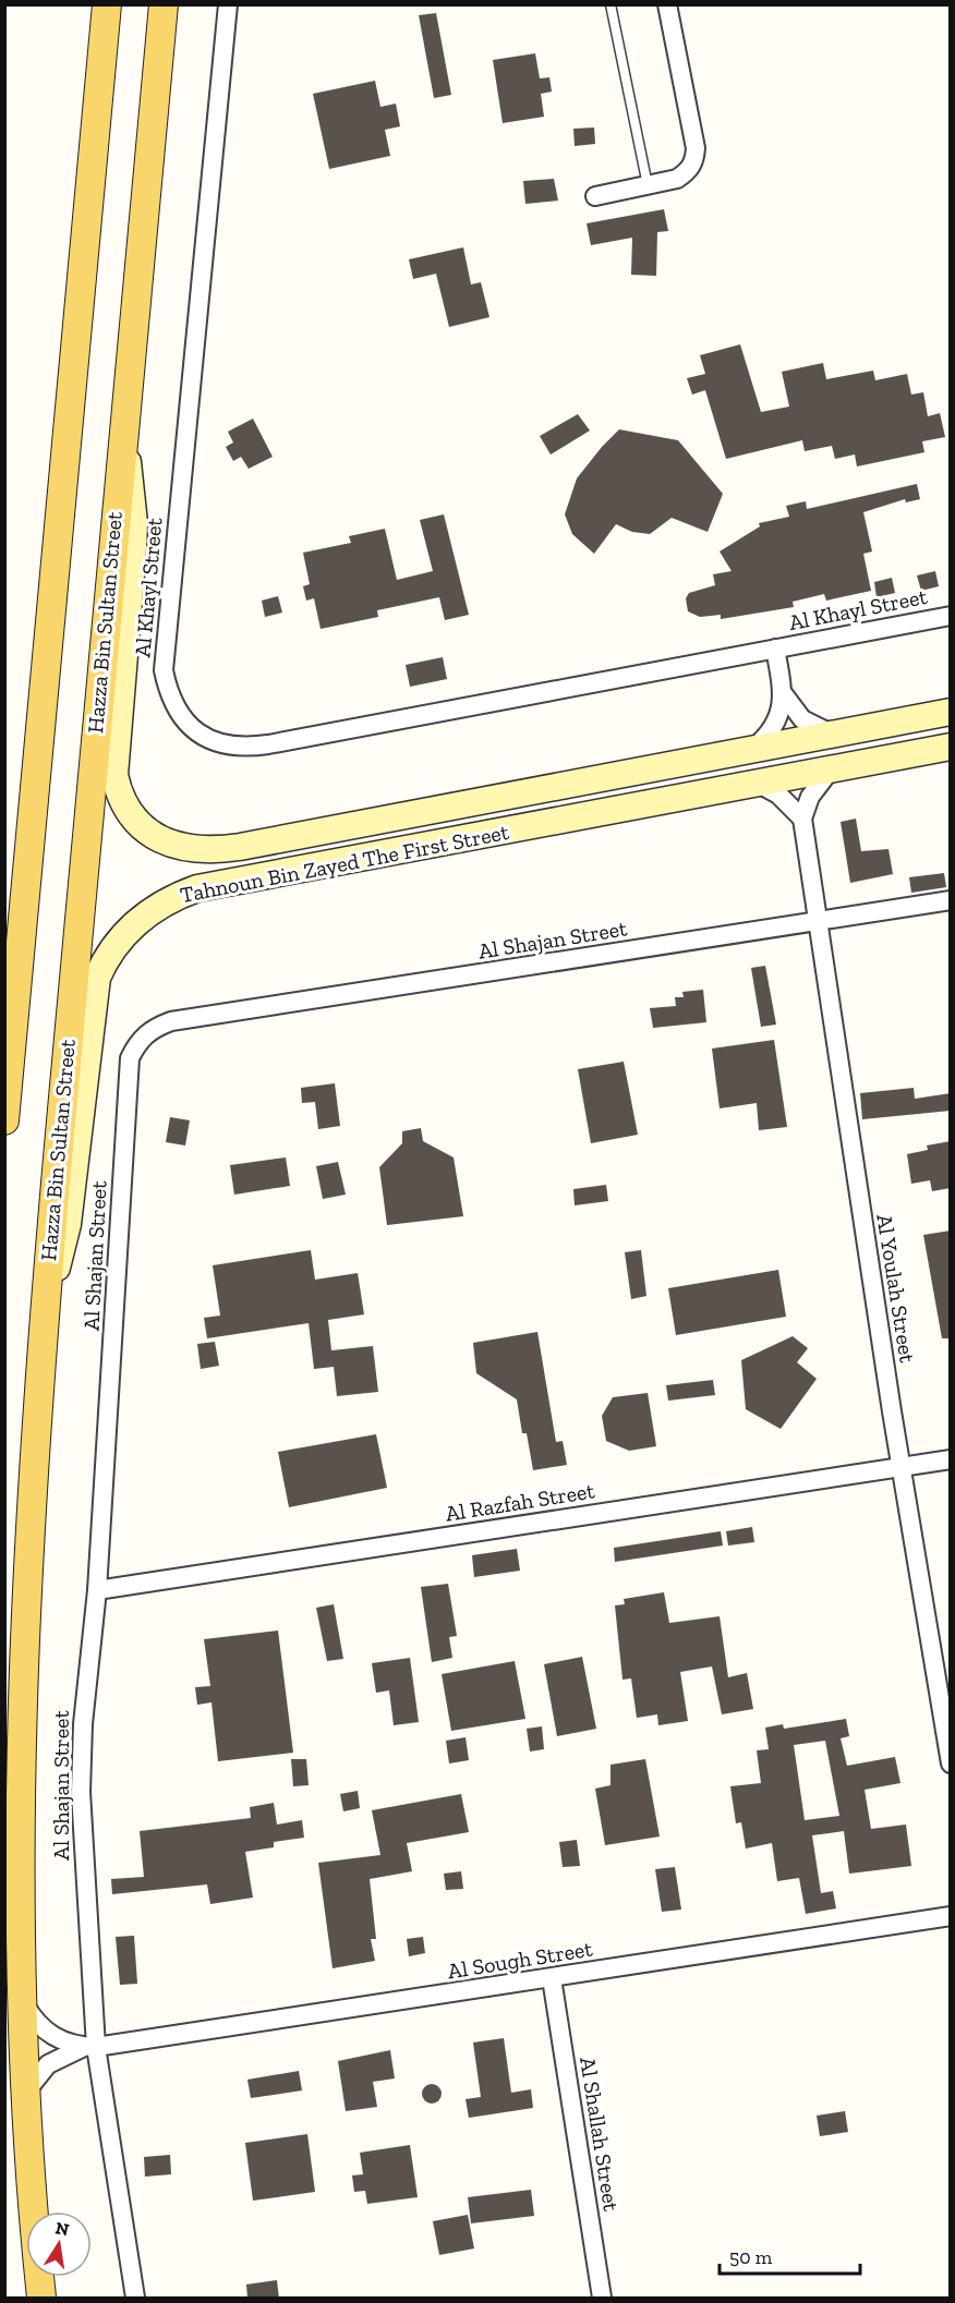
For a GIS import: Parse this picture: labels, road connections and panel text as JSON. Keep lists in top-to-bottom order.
{
  "streets": {
    "main road": ["Hazza Bin Sultan Street"],
    "street": [
      "Al Khayl Street",
      "Tahnoun Bin Zayed The First Street",
      "Al Shajan Street",
      "Al Youlah Street",
      "Al Razfah Street",
      "Al Sough Street",
      "Al Shallah Street"
    ]
  },
  "crossings": [
    ["Al Khayl Street", "Tahnoun Bin Zayed The First Street"],
    ["Hazza Bin Sultan Street", "Tahnoun Bin Zayed The First Street"],
    ["Hazza Bin Sultan Street", "Al Sough Street"],
    ["Al Shajan Street", "Al Youlah Street"],
    ["Al Shajan Street", "Al Razfah Street"],
    ["Al Shajan Street", "Al Sough Street"],
    ["Al Youlah Street", "Al Razfah Street"],
    ["Al Sough Street", "Al Shallah Street"]
  ],
  "scale_bar": "50 m",
  "north": "top"
}
